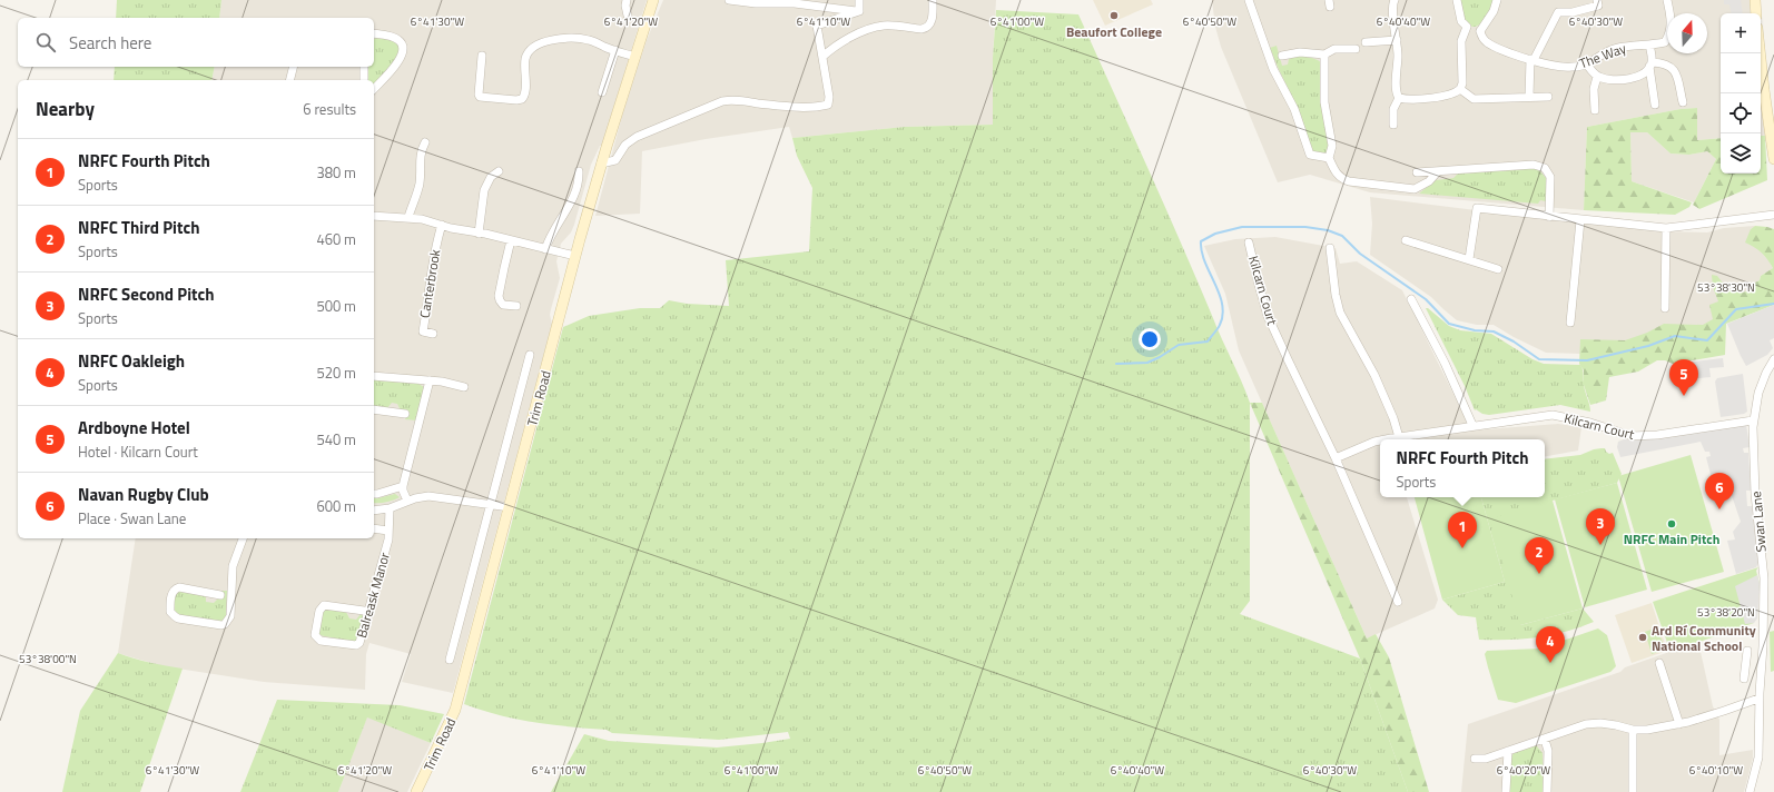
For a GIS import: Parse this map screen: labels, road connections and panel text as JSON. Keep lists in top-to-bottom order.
{
  "streets": {
    "main road": ["Trim Road"],
    "street": [
      "The Way",
      "Canterbrook",
      "Kilcarn Court",
      "Swan Lane",
      "Balreask Manor"
    ]
  },
  "crossings": [
    ["Kilcarn Court", "Swan Lane"]
  ],
  "places": ["Beaufort College", "NRFC Main Pitch", "Ard Rí Community National School"],
  "north": "top",
  "page": {
    "map_buttons": ["+", "−"],
    "search": "Search here",
    "heading": ["Nearby", "6 results"],
    "list": [
      {
        "mark": "1",
        "name": "NRFC Fourth Pitch",
        "note": "Sports",
        "value": "380 m"
      },
      {
        "mark": "2",
        "name": "NRFC Third Pitch",
        "note": "Sports",
        "value": "460 m"
      },
      {
        "mark": "3",
        "name": "NRFC Second Pitch",
        "note": "Sports",
        "value": "500 m"
      },
      {
        "mark": "4",
        "name": "NRFC Oakleigh",
        "note": "Sports",
        "value": "520 m"
      },
      {
        "mark": "5",
        "name": "Ardboyne Hotel",
        "note": "Hotel · Kilcarn Court",
        "value": "540 m"
      },
      {
        "mark": "6",
        "name": "Navan Rugby Club",
        "note": "Place · Swan Lane",
        "value": "600 m"
      }
    ],
    "pins": [
      "5",
      "6",
      "3",
      "1",
      "2",
      "4"
    ],
    "popup": ["NRFC Fourth Pitch", "Sports"]
  },
  "coordinates": [
    "6°41'20\"W",
    "6°40'50\"W",
    "6°40'40\"W",
    "6°41'30\"W",
    "6°41'10\"W",
    "6°41'00\"W",
    "6°40'30\"W",
    "53°38'30\"N",
    "53°38'20\"N",
    "53°38'00\"N",
    "6°40'20\"W",
    "6°40'10\"W"
  ]
}
